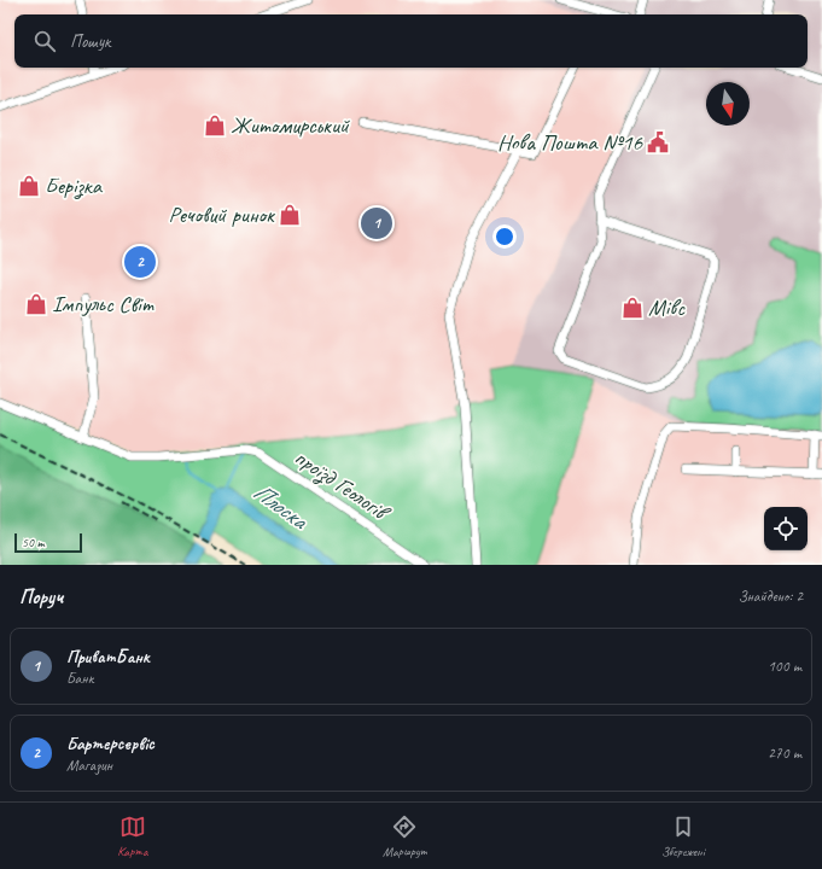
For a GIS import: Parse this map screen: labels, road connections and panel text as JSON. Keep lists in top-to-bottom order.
{
  "streets": {
    "street": ["проїзд Геологів"]
  },
  "water": ["Плоска"],
  "places": {
    "shop": [
      "Житомирський",
      "Берізка",
      "Речовий ринок",
      "Імпульс Світ",
      "Мівс"
    ],
    "public building": ["Нова Пошта №16"]
  },
  "scale_bar": "50 m",
  "north": "bottom",
  "page": {
    "search": "Пошук",
    "pins": ["1", "2"],
    "scale": "50 m",
    "heading": ["Поруч", "Знайдено: 2"],
    "list": [
      {
        "mark": "1",
        "name": "ПриватБанк",
        "note": "Банк",
        "value": "100 m"
      },
      {
        "mark": "2",
        "name": "Бартерсервіс",
        "note": "Магазин",
        "value": "270 m"
      }
    ],
    "nav": ["Карта", "Маршрут", "Збережені"]
  }
}
